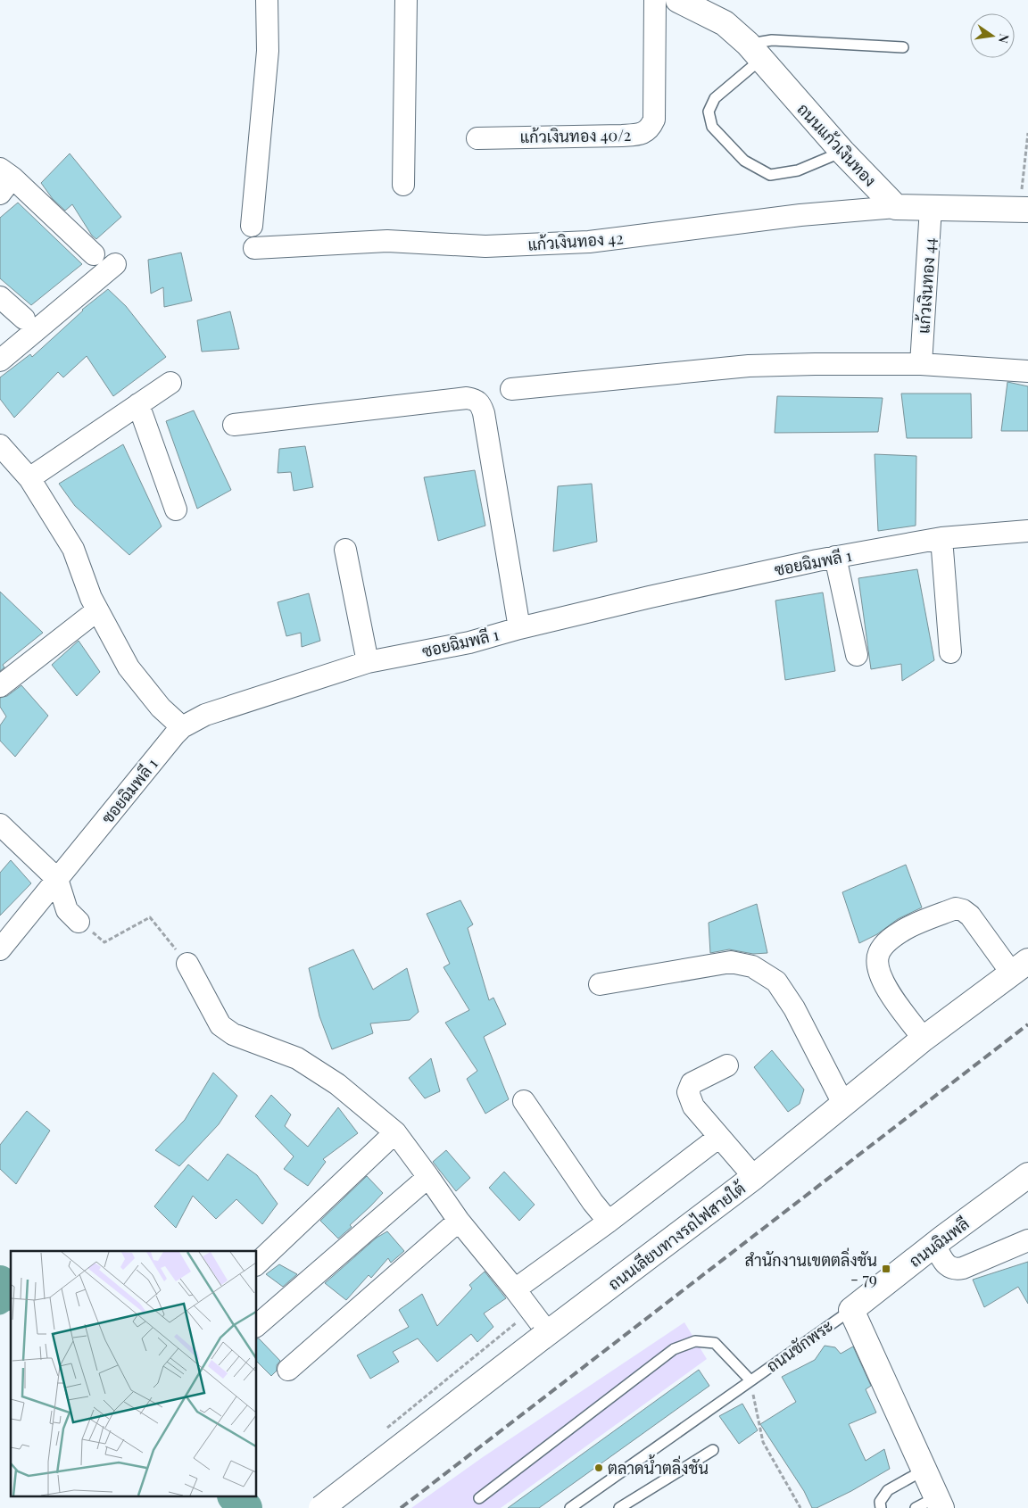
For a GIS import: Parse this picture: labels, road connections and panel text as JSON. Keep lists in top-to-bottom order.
{
  "streets": {
    "main road": [
      "ถนนแก้วเงินทอง",
      "ถนนเลียบทางรถไฟสายใต้",
      "ถนนฉิมพลี",
      "ถนนชักพระ"
    ],
    "street": [
      "แก้วเงินทอง 40/2",
      "แก้วเงินทอง 42",
      "แก้วเงินทอง 44",
      "ซอยฉิมพลี 1"
    ]
  },
  "crossings": [
    ["ถนนแก้วเงินทอง", "แก้วเงินทอง 42"],
    ["ถนนฉิมพลี", "ถนนชักพระ"]
  ],
  "places": {
    "transit": ["สำนักงานเขตตลิ่งชัน - 79"],
    "other": ["ตลาดน้ำตลิ่งชัน"]
  },
  "north": "right"
}
